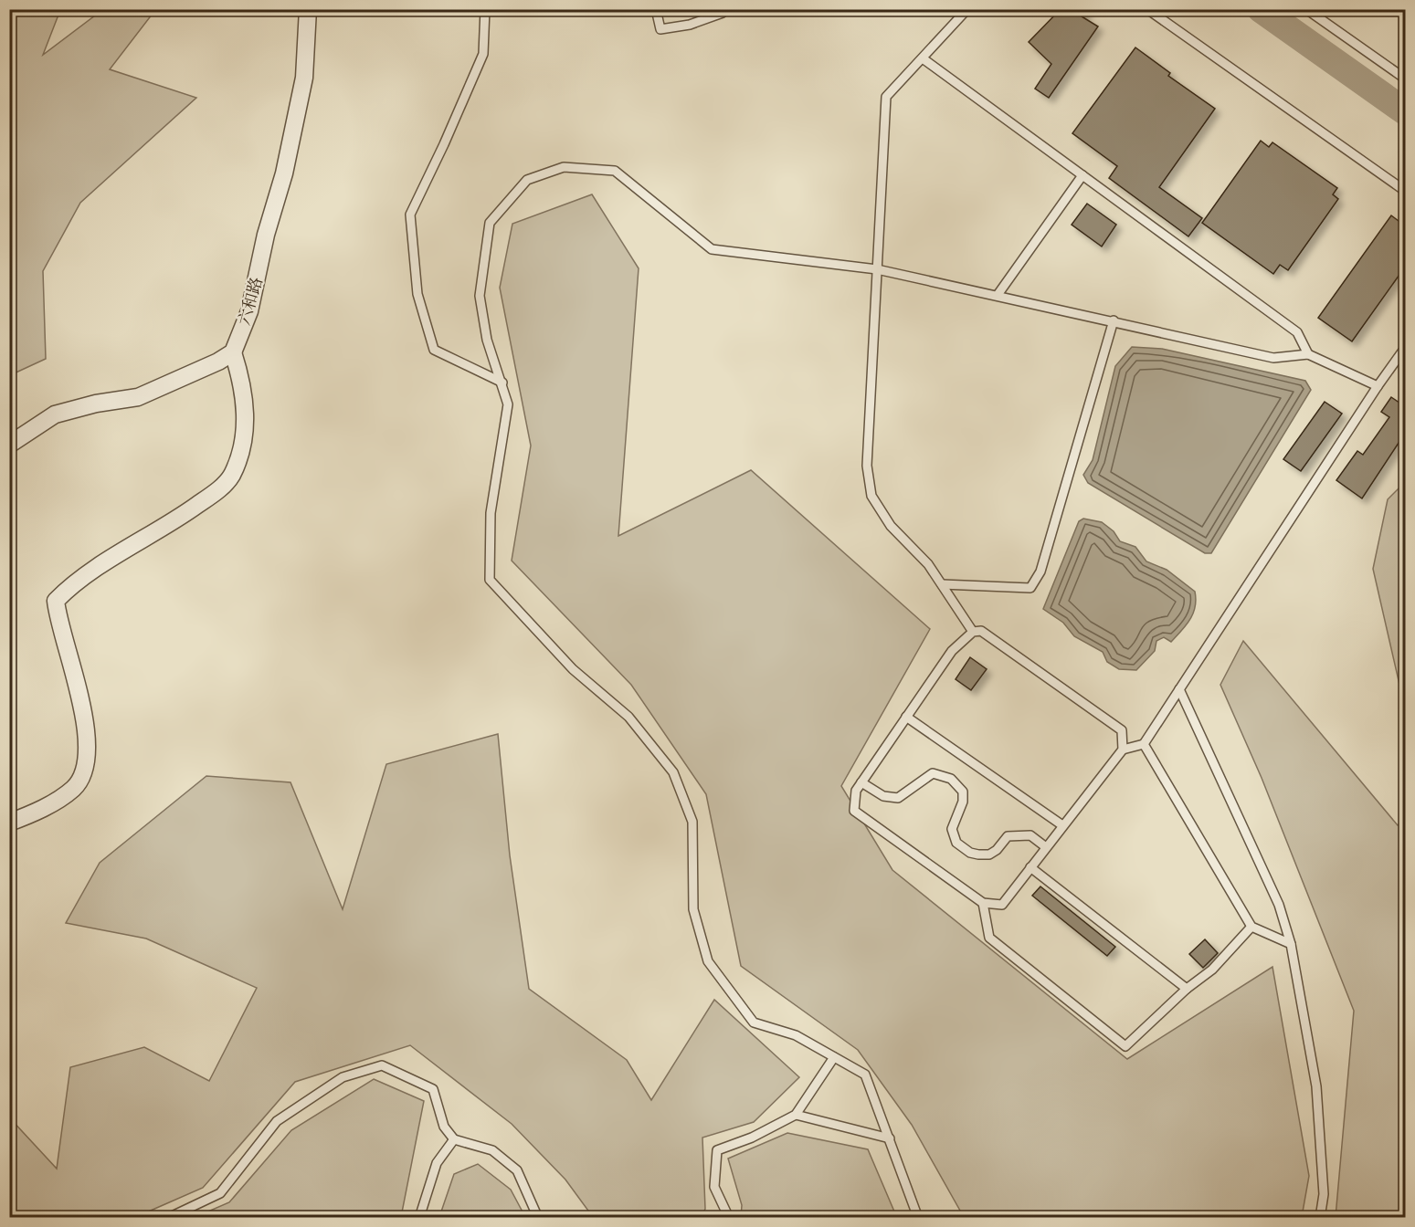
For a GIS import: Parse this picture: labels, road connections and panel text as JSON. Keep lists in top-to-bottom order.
{
  "streets": {
    "street": ["六和路"]
  }
}
